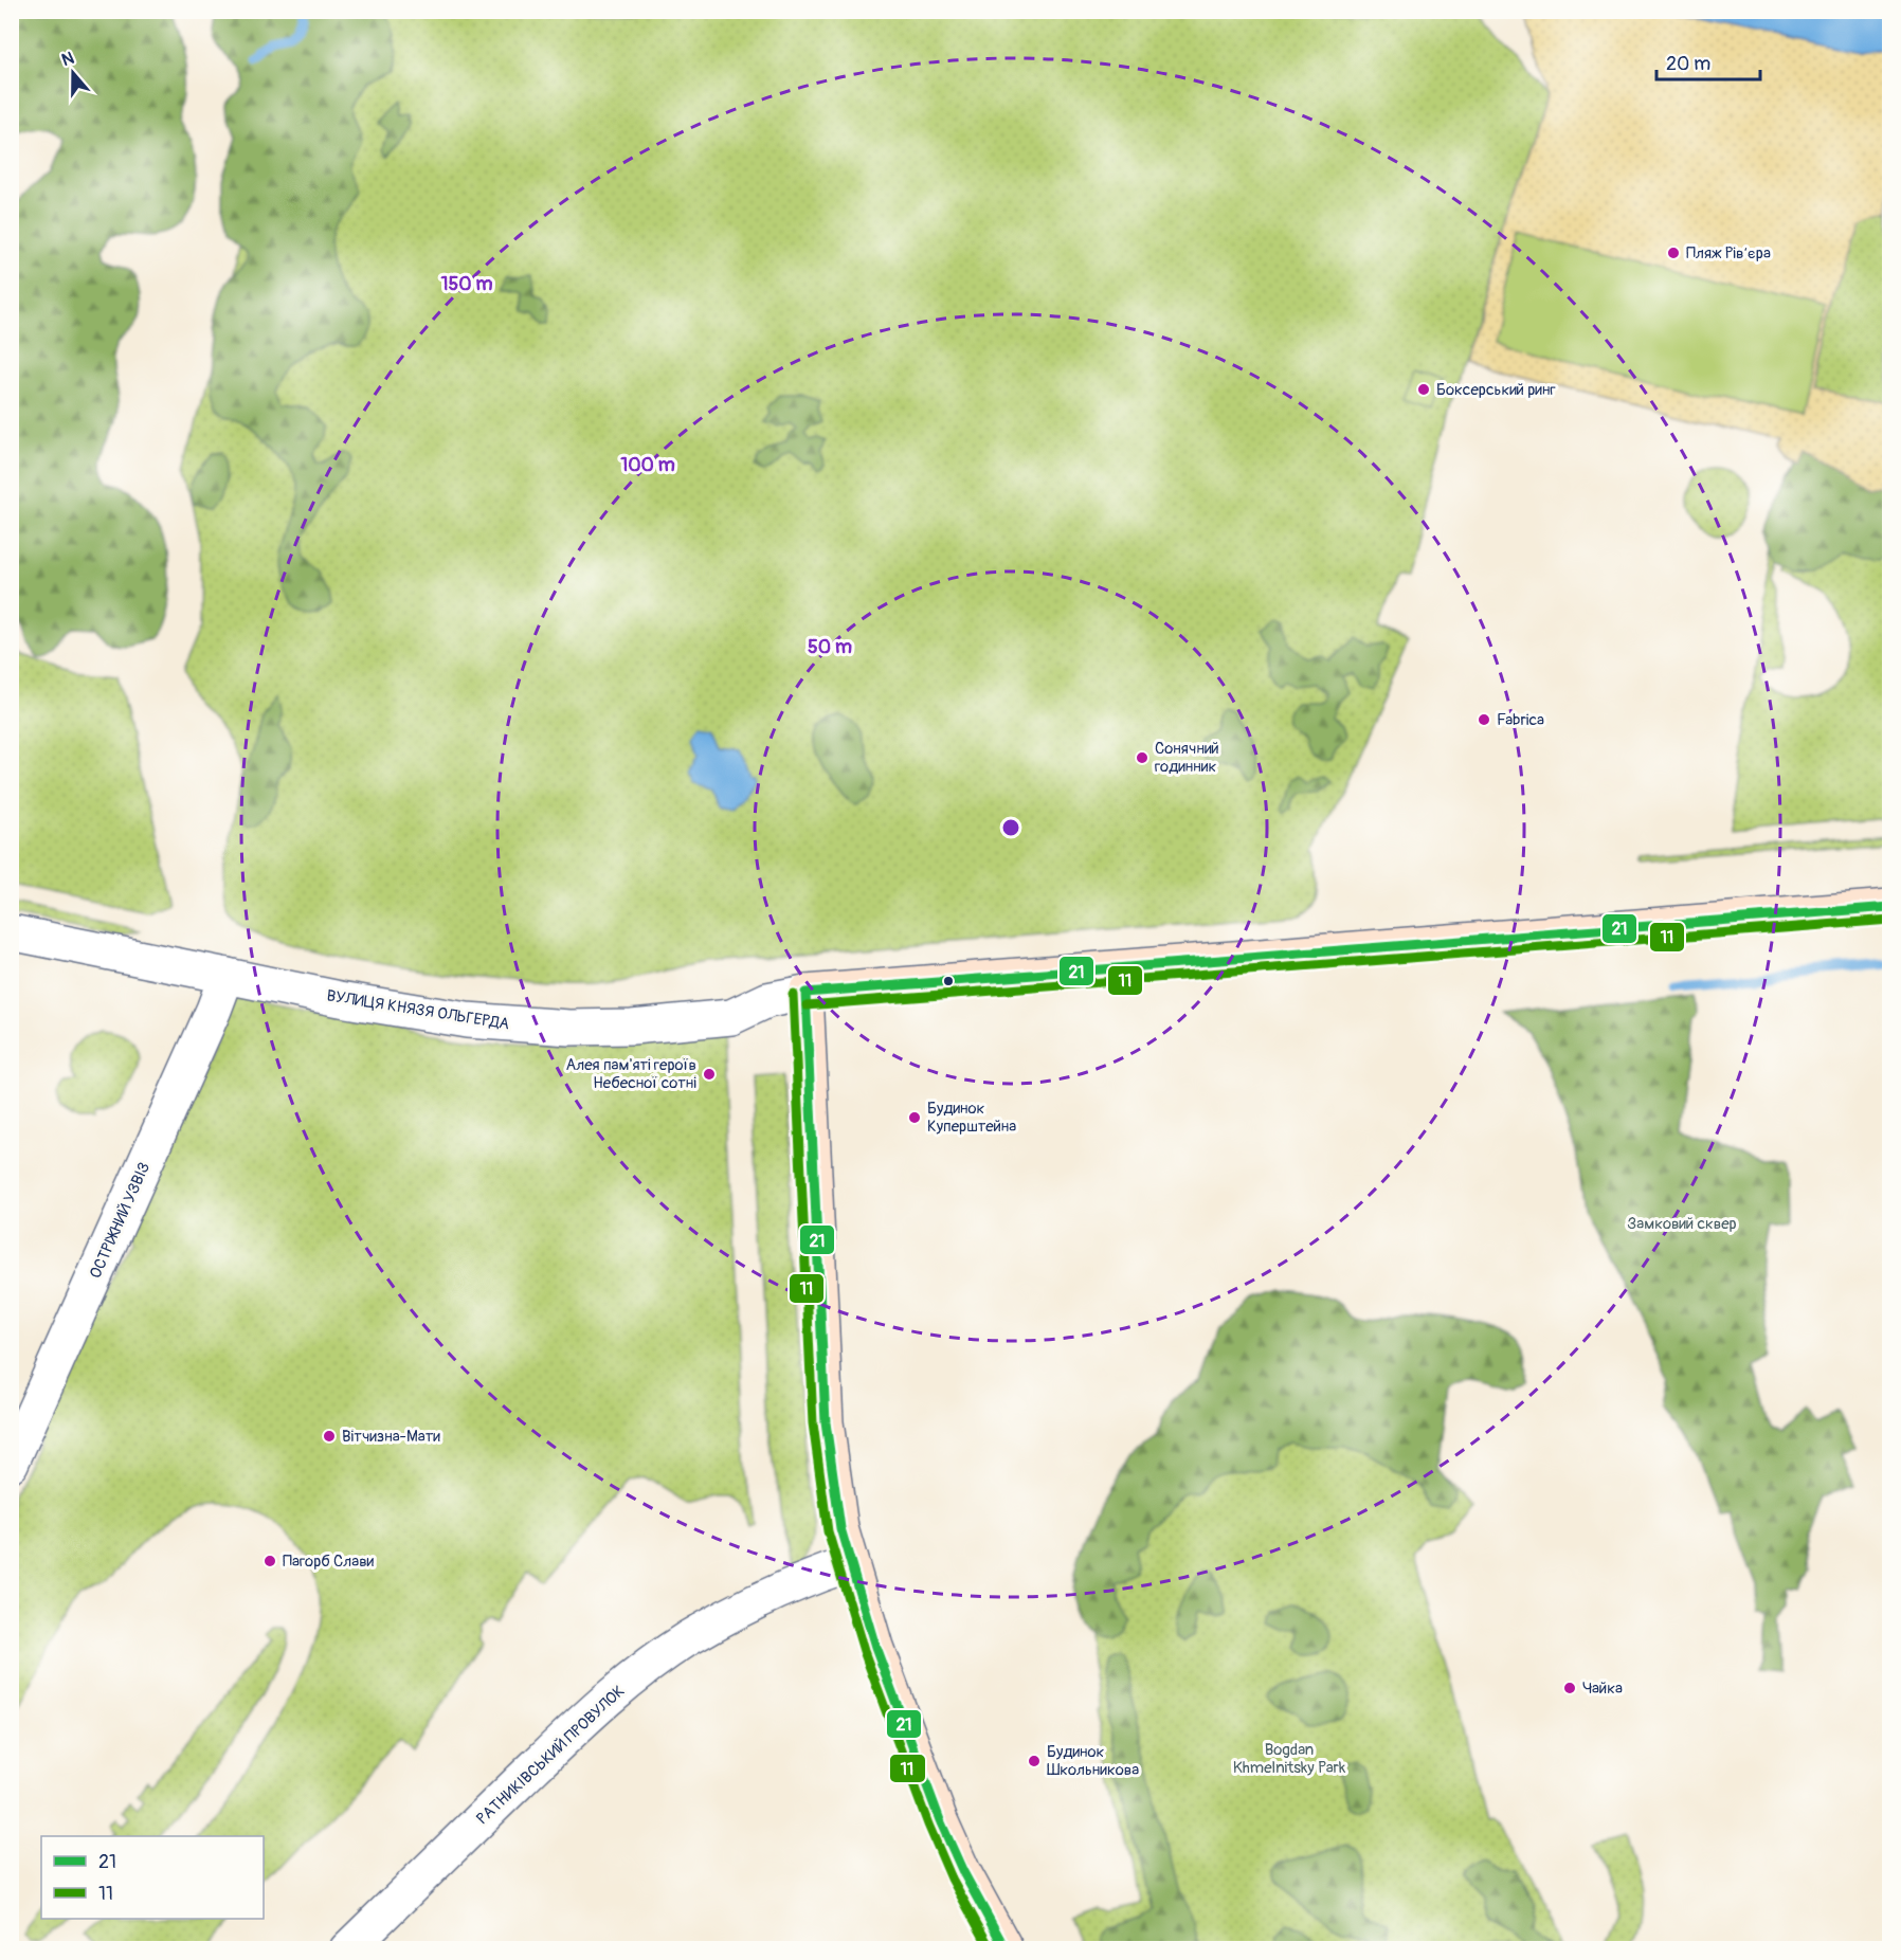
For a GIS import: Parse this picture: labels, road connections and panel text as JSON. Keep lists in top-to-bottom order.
{
  "streets": {
    "main road": ["ВУЛИЦЯ КНЯЗЯ ОЛЬГЕРДА"],
    "street": ["ОСТРІЖНИЙ УЗВІЗ", "РАТНИКІВСЬКИЙ ПРОВУЛОК"]
  },
  "crossings": [
    ["ВУЛИЦЯ КНЯЗЯ ОЛЬГЕРДА", "ОСТРІЖНИЙ УЗВІЗ"]
  ],
  "parks": ["Замковий сквер", "Bogdan Khmelnitsky Park"],
  "places": [
    "Пляж Рівʼєра",
    "Боксерський ринг",
    "Fabrica",
    "Сонячний годинник",
    "Алея пам'яті героїв Небесної сотні",
    "Будинок Куперштейна",
    "Вітчизна-Мати",
    "Пагорб Слави",
    "Чайка",
    "Будинок Школьникова"
  ],
  "lines": ["transit line 21", "transit line 11"],
  "legend": ["21", "11"],
  "scale_bar": "20 m",
  "north": "top",
  "rings": ["150 m", "100 m", "50 m"]
}
